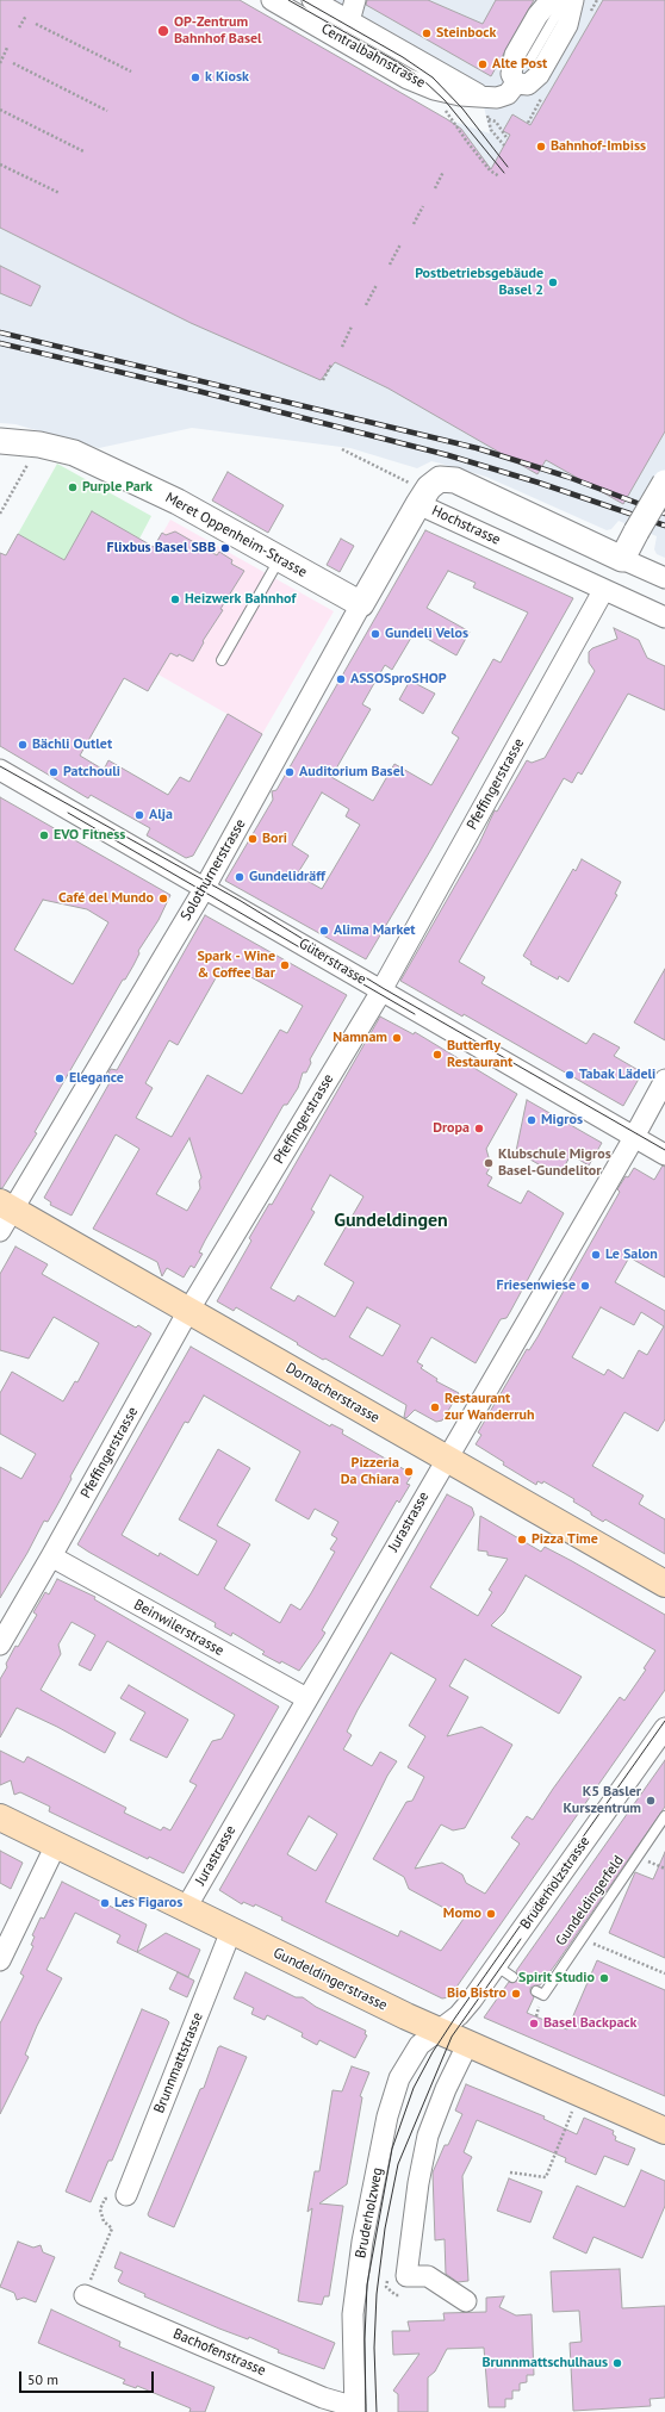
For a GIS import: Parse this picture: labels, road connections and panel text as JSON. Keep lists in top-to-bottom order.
{
  "streets": {
    "main road": ["Dornacherstrasse", "Gundeldingerstrasse"],
    "street": [
      "Centralbahnstrasse",
      "Hochstrasse",
      "Meret Oppenheim-Strasse",
      "Pfeffingerstrasse",
      "Solothurnerstrasse",
      "Güterstrasse",
      "Jurastrasse",
      "Beinwilerstrasse",
      "Bruderholzstrasse",
      "Brunnmattstrasse",
      "Bruderholzweg",
      "Bachofenstrasse"
    ],
    "lane": ["Gundeldingerfeld"]
  },
  "crossings": [
    ["Hochstrasse", "Pfeffingerstrasse"],
    ["Hochstrasse", "Solothurnerstrasse"],
    ["Meret Oppenheim-Strasse", "Solothurnerstrasse"],
    ["Pfeffingerstrasse", "Güterstrasse"],
    ["Pfeffingerstrasse", "Dornacherstrasse"],
    ["Pfeffingerstrasse", "Beinwilerstrasse"],
    ["Solothurnerstrasse", "Güterstrasse"],
    ["Solothurnerstrasse", "Dornacherstrasse"],
    ["Güterstrasse", "Jurastrasse"],
    ["Dornacherstrasse", "Jurastrasse"],
    ["Jurastrasse", "Beinwilerstrasse"],
    ["Jurastrasse", "Gundeldingerstrasse"],
    ["Bruderholzstrasse", "Gundeldingerstrasse"],
    ["Bruderholzstrasse", "Bruderholzweg"],
    ["Gundeldingerstrasse", "Brunnmattstrasse"],
    ["Gundeldingerstrasse", "Bruderholzweg"],
    ["Bruderholzweg", "Bachofenstrasse"]
  ],
  "districts": ["Gundeldingen"],
  "places": [
    "OP-Zentrum Bahnhof Basel",
    "Steinbock",
    "Alte Post",
    "k Kiosk",
    "Bahnhof-Imbiss",
    "Postbetriebsgebäude Basel 2",
    "Purple Park",
    "Flixbus Basel SBB",
    "Heizwerk Bahnhof",
    "Gundeli Velos",
    "ASSOSproSHOP",
    "Bächli Outlet",
    "Patchouli",
    "Auditorium Basel",
    "Alja",
    "EVO Fitness",
    "Bori",
    "Gundelidräff",
    "Café del Mundo",
    "Alima Market",
    "Spark - Wine & Coffee Bar",
    "Namnam",
    "Butterfly Restaurant",
    "Tabak Lädeli",
    "Elegance",
    "Migros",
    "Dropa",
    "Klubschule Migros Basel-Gundelitor",
    "Le Salon",
    "Friesenwiese",
    "Restaurant zur Wanderruh",
    "Pizzeria Da Chiara",
    "Pizza Time",
    "K5 Basler Kurszentrum",
    "Les Figaros",
    "Momo",
    "Spirit Studio",
    "Bio Bistro",
    "Basel Backpack",
    "Brunnmattschulhaus"
  ],
  "scale_bar": "50 m"
}
